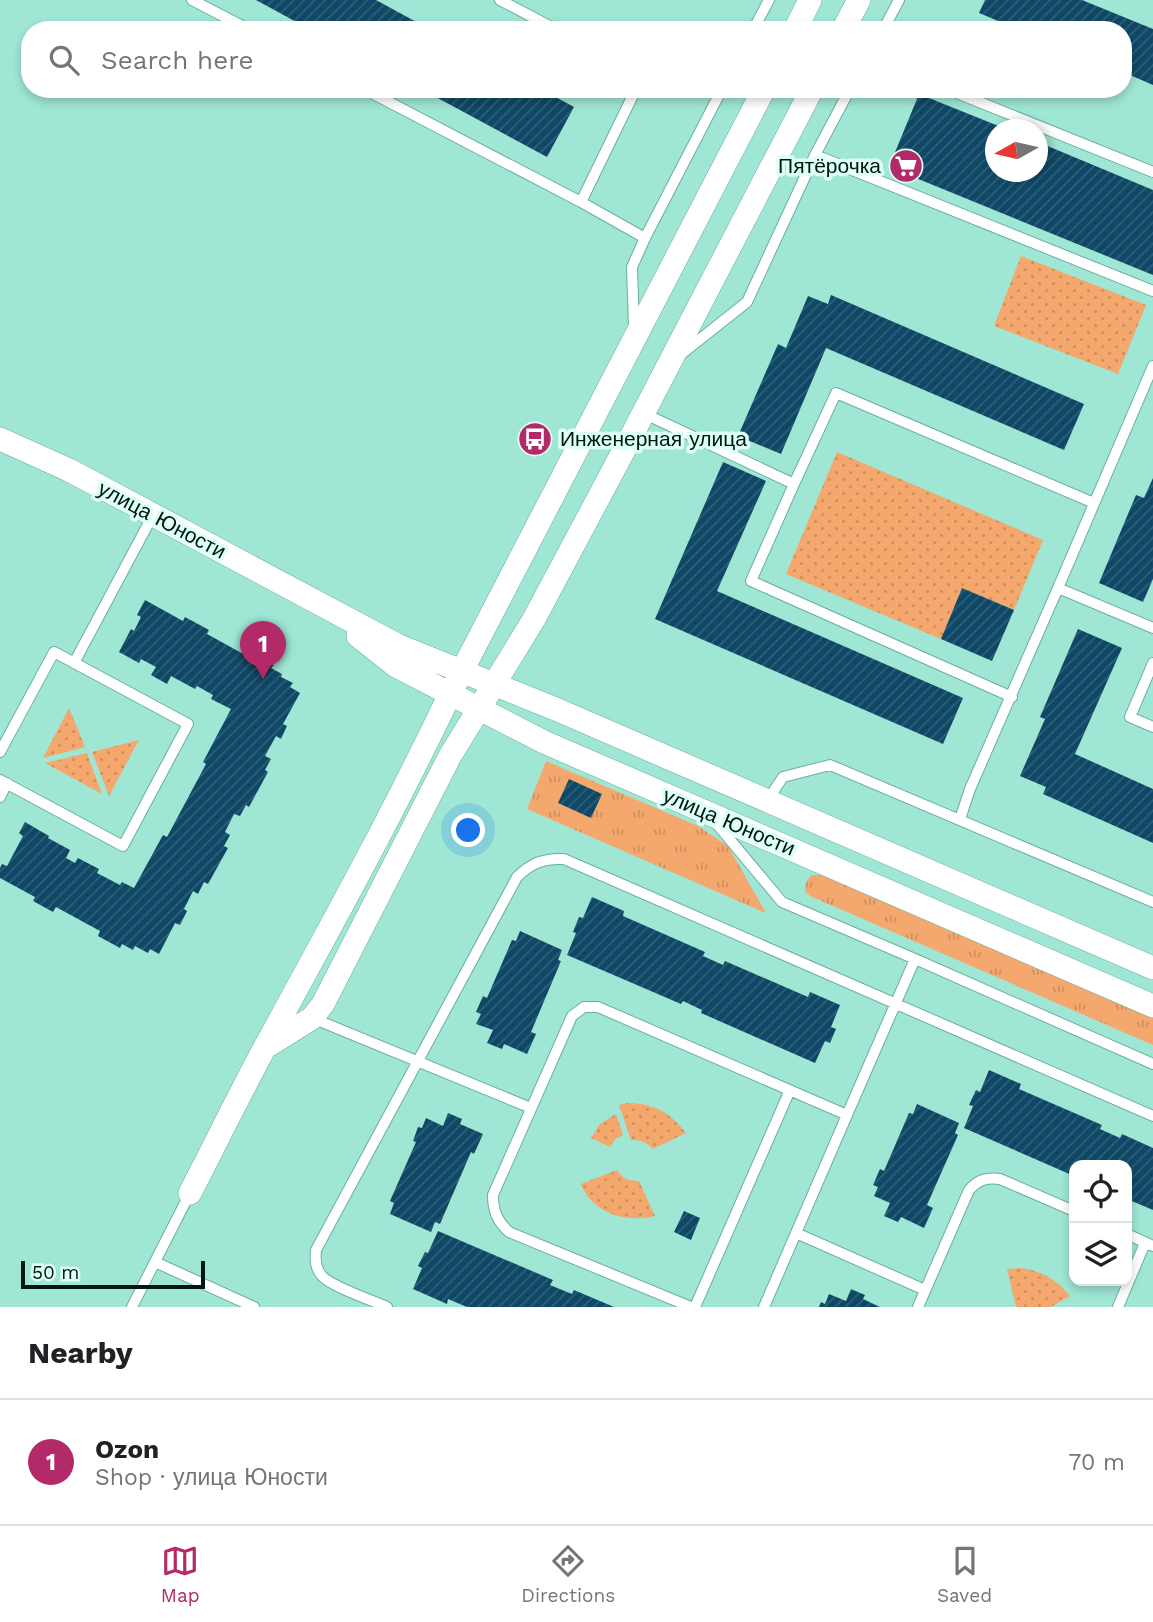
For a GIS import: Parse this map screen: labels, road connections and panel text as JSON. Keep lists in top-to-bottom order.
{
  "streets": {
    "street": ["улица Юности"]
  },
  "places": {
    "supermarket": ["Пятёрочка"],
    "bus stop": ["Инженерная улица"]
  },
  "scale_bar": "50 m",
  "north": "left",
  "page": {
    "search": "Search here",
    "pins": "1",
    "scale": "50 m",
    "heading": "Nearby",
    "list": [
      {
        "mark": "1",
        "name": "Ozon",
        "note": "Shop · улица Юности",
        "value": "70 m"
      }
    ],
    "nav": ["Map", "Directions", "Saved"]
  }
}
